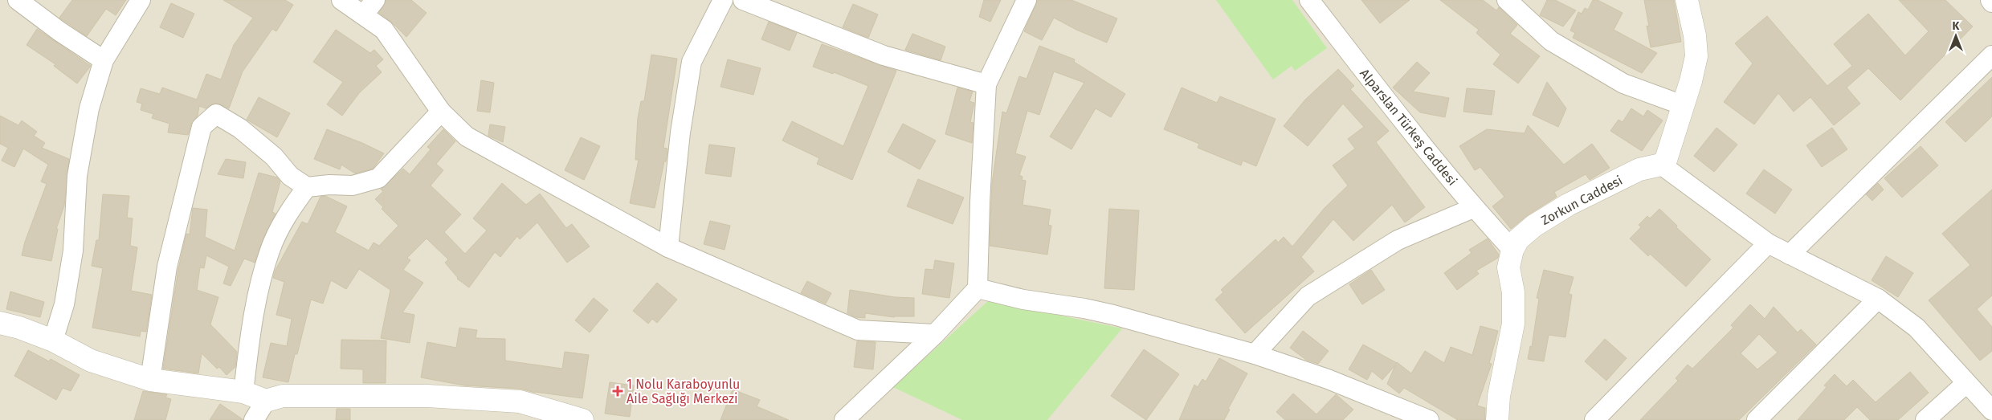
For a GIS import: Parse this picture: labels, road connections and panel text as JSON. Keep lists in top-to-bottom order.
{
  "streets": {
    "street": ["Alparslan Türkeş Caddesi", "Zorkun Caddesi"]
  },
  "crossings": [
    ["Alparslan Türkeş Caddesi", "Zorkun Caddesi"]
  ],
  "places": {
    "health": ["1 Nolu Karaboyunlu Aile Sağlığı Merkezi"]
  },
  "north": "top"
}
